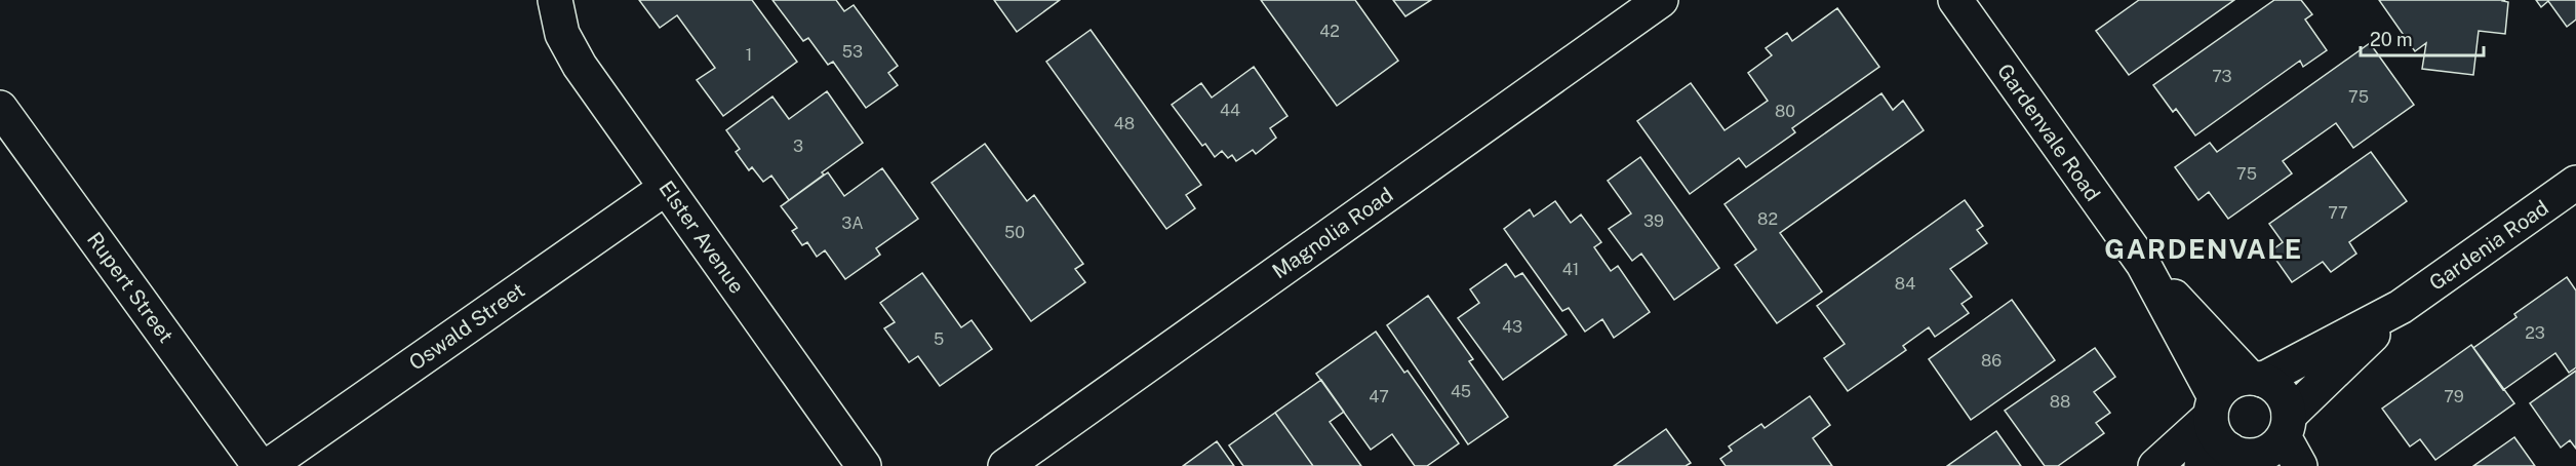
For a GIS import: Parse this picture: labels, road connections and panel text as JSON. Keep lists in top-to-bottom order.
{
  "streets": {
    "street": [
      "Gardenvale Road",
      "Magnolia Road",
      "Elster Avenue",
      "Gardenia Road",
      "Rupert Street",
      "Oswald Street"
    ]
  },
  "crossings": [
    ["Gardenvale Road", "Gardenia Road"],
    ["Elster Avenue", "Oswald Street"]
  ],
  "districts": ["GARDENVALE"],
  "house_numbers": [
    "42",
    "53",
    "1",
    "73",
    "75",
    "44",
    "80",
    "48",
    "3",
    "75",
    "77",
    "82",
    "39",
    "3A",
    "50",
    "41",
    "84",
    "43",
    "23",
    "5",
    "86",
    "45",
    "47",
    "79",
    "88"
  ],
  "scale_bar": "20 m"
}
